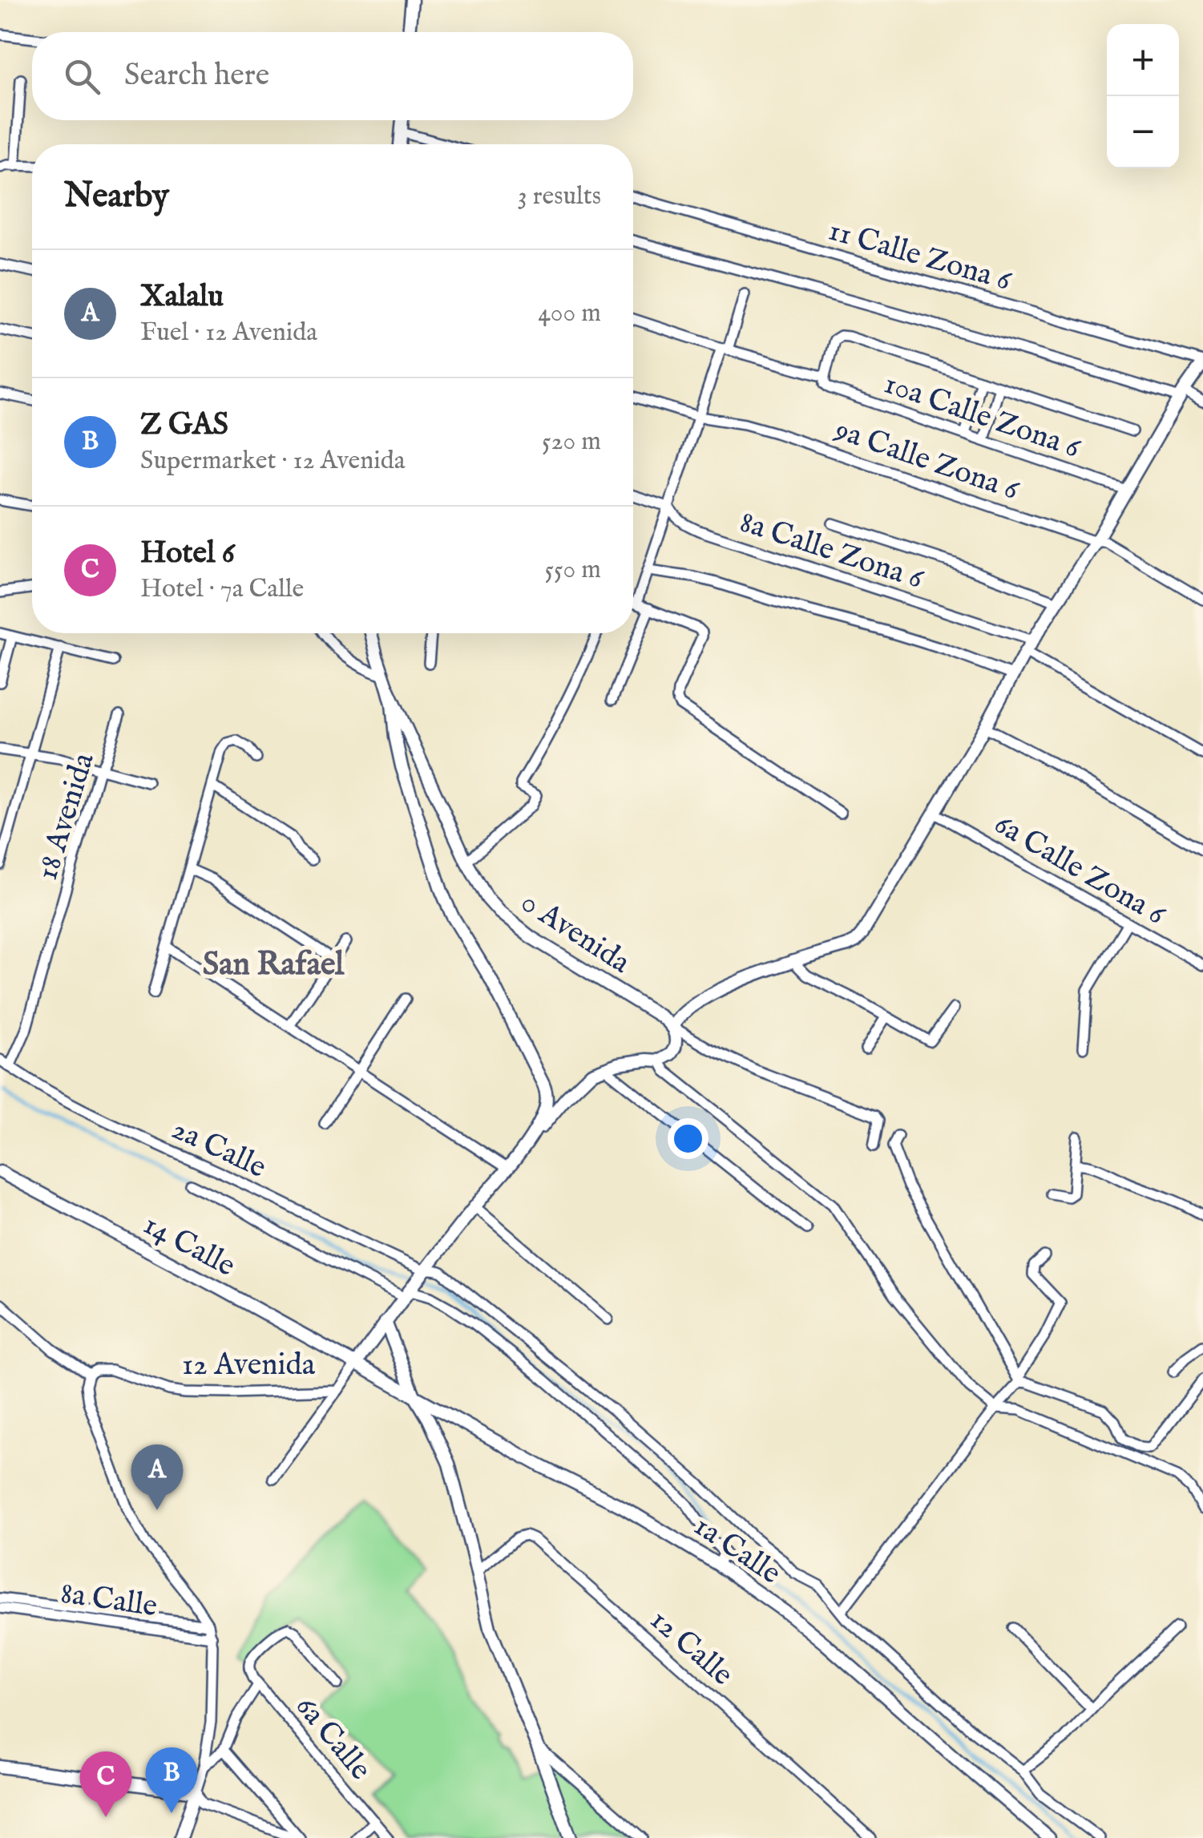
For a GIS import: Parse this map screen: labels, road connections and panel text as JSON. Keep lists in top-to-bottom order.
{
  "streets": {
    "street": [
      "11 Calle Zona 6",
      "10a Calle Zona 6",
      "9a Calle Zona 6",
      "8a Calle Zona 6",
      "18 Avenida",
      "6a Calle Zona 6",
      "0 Avenida",
      "2a Calle",
      "14 Calle",
      "12 Avenida",
      "1a Calle",
      "8a Calle",
      "12 Calle",
      "6a Calle"
    ]
  },
  "crossings": [
    ["18 Avenida", "2a Calle"],
    ["0 Avenida", "2a Calle"],
    ["0 Avenida", "12 Avenida"],
    ["2a Calle", "12 Avenida"],
    ["14 Calle", "12 Avenida"],
    ["14 Calle", "1a Calle"],
    ["12 Avenida", "1a Calle"]
  ],
  "districts": ["San Rafael"],
  "page": {
    "map_buttons": ["+", "−"],
    "search": "Search here",
    "heading": ["Nearby", "3 results"],
    "list": [
      {
        "mark": "A",
        "name": "Xalalu",
        "note": "Fuel · 12 Avenida",
        "value": "400 m"
      },
      {
        "mark": "B",
        "name": "Z GAS",
        "note": "Supermarket · 12 Avenida",
        "value": "520 m"
      },
      {
        "mark": "C",
        "name": "Hotel 6",
        "note": "Hotel · 7a Calle",
        "value": "550 m"
      }
    ],
    "pins": ["A", "B", "C"]
  }
}
